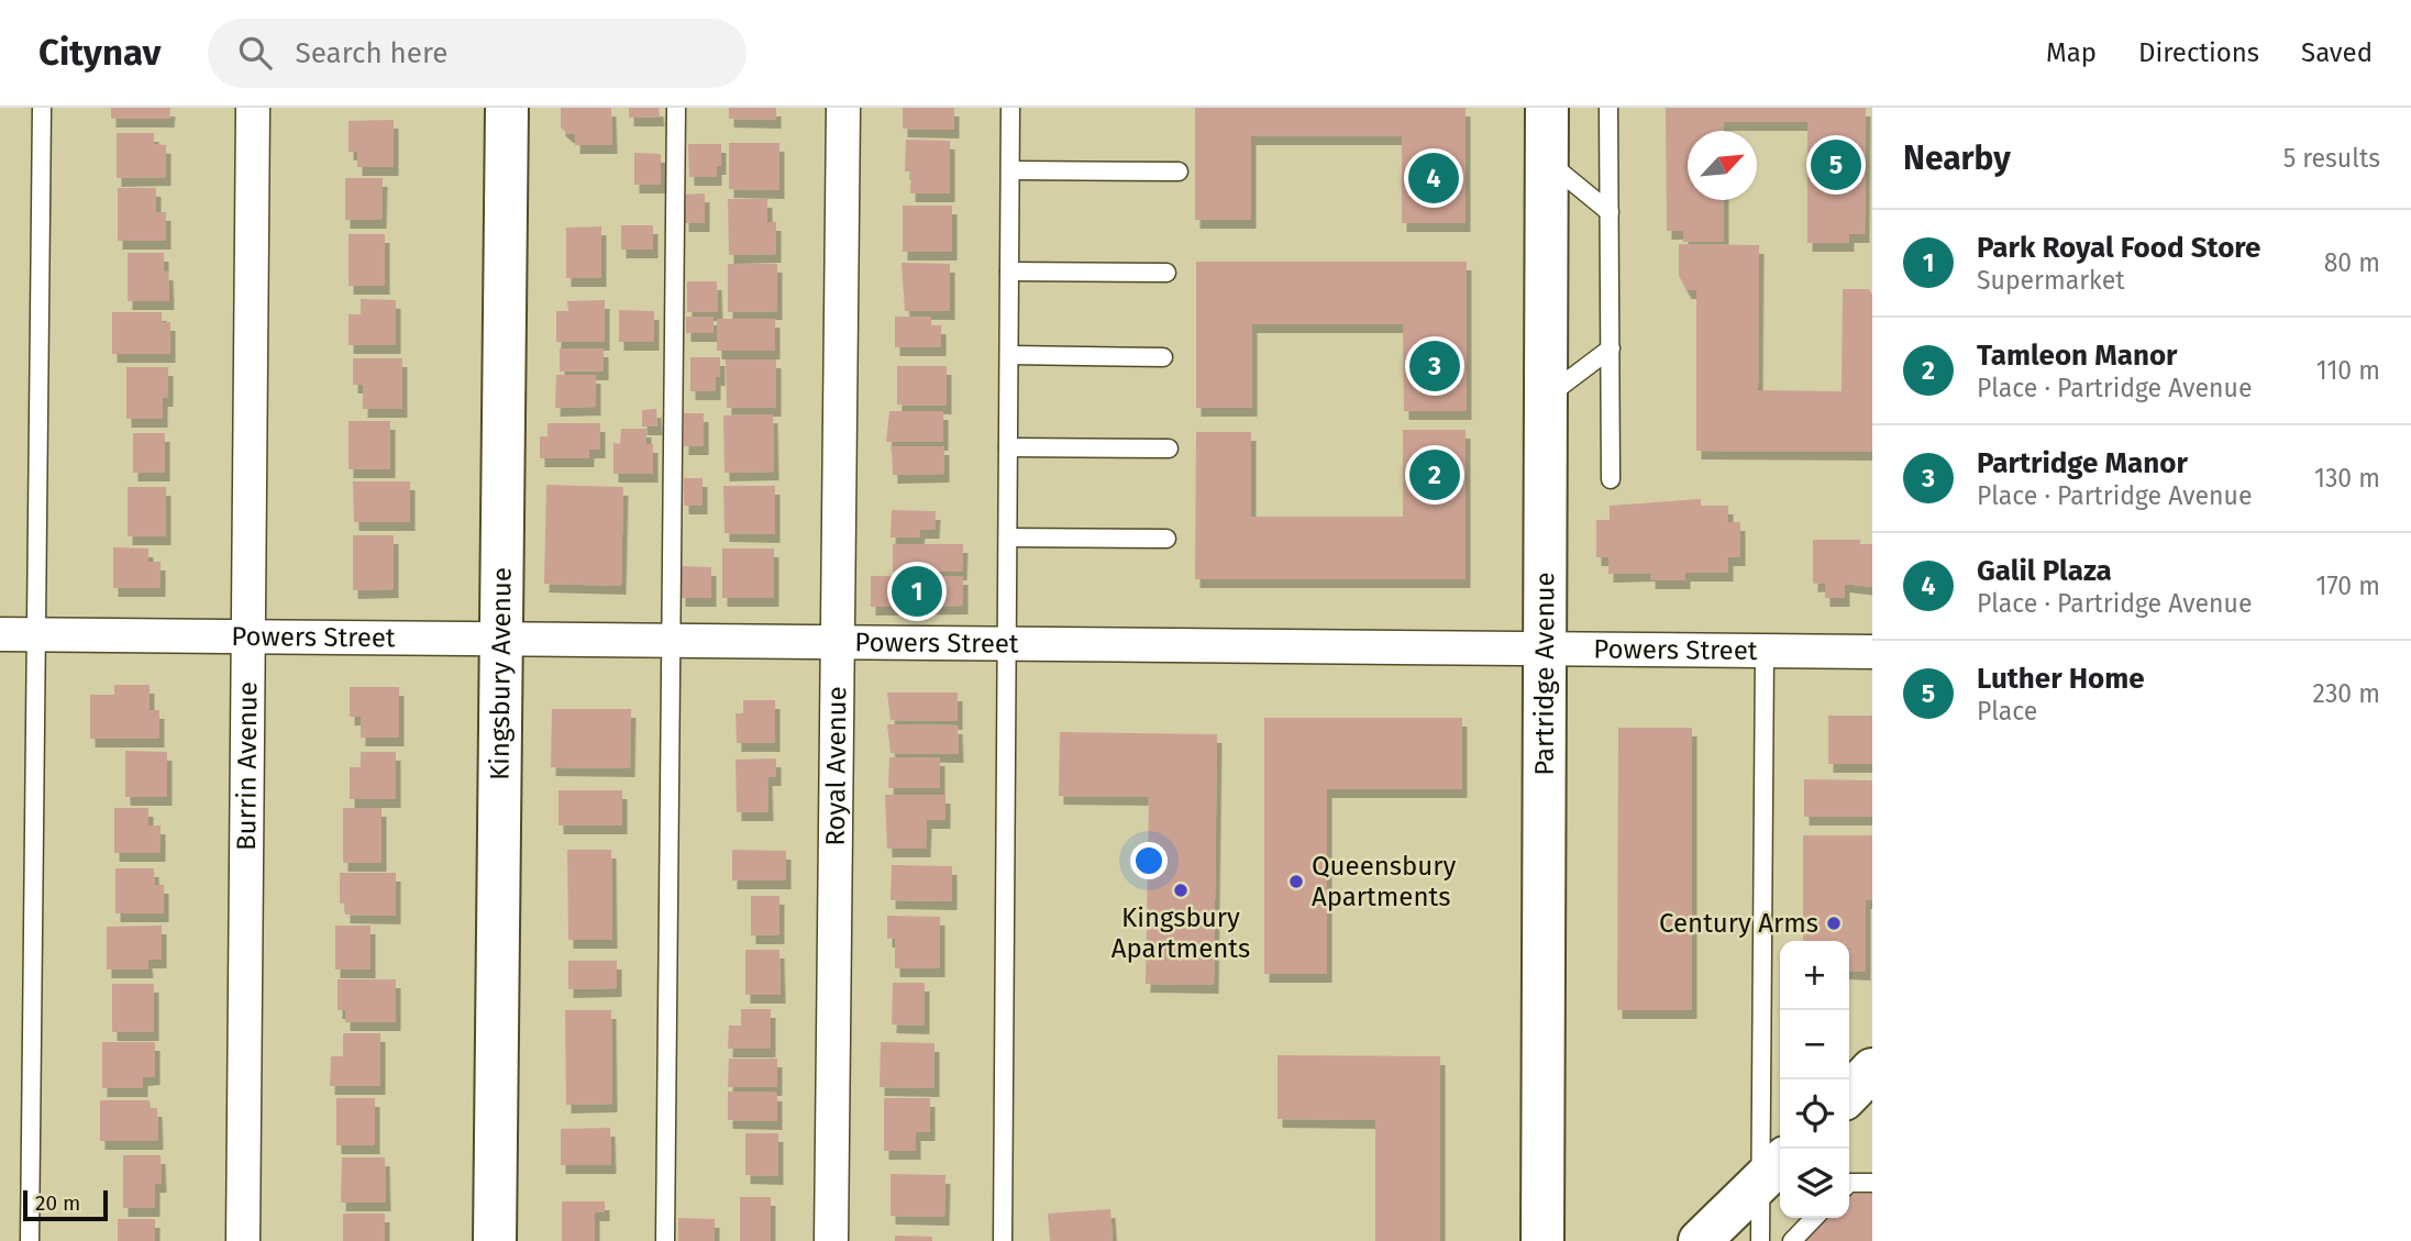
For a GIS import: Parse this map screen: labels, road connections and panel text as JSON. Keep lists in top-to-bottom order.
{
  "streets": {
    "main road": ["Kingsbury Avenue", "Partridge Avenue"],
    "street": ["Powers Street", "Burrin Avenue", "Royal Avenue"]
  },
  "crossings": [
    ["Powers Street", "Kingsbury Avenue"],
    ["Powers Street", "Partridge Avenue"],
    ["Powers Street", "Burrin Avenue"],
    ["Powers Street", "Royal Avenue"]
  ],
  "places": ["Queensbury Apartments", "Kingsbury Apartments", "Century Arms"],
  "scale_bar": "20 m",
  "north": "top right",
  "page": {
    "header": "Citynav",
    "search": "Search here",
    "nav": ["Map", "Directions", "Saved"],
    "heading": ["Nearby", "5 results"],
    "pins": [
      "5",
      "4",
      "3",
      "2",
      "1"
    ],
    "list": [
      {
        "mark": "1",
        "name": "Park Royal Food Store",
        "note": "Supermarket",
        "value": "80 m"
      },
      {
        "mark": "2",
        "name": "Tamleon Manor",
        "note": "Place · Partridge Avenue",
        "value": "110 m"
      },
      {
        "mark": "3",
        "name": "Partridge Manor",
        "note": "Place · Partridge Avenue",
        "value": "130 m"
      },
      {
        "mark": "4",
        "name": "Galil Plaza",
        "note": "Place · Partridge Avenue",
        "value": "170 m"
      },
      {
        "mark": "5",
        "name": "Luther Home",
        "note": "Place",
        "value": "230 m"
      }
    ],
    "map_buttons": ["+", "−"],
    "scale": "20 m"
  }
}
